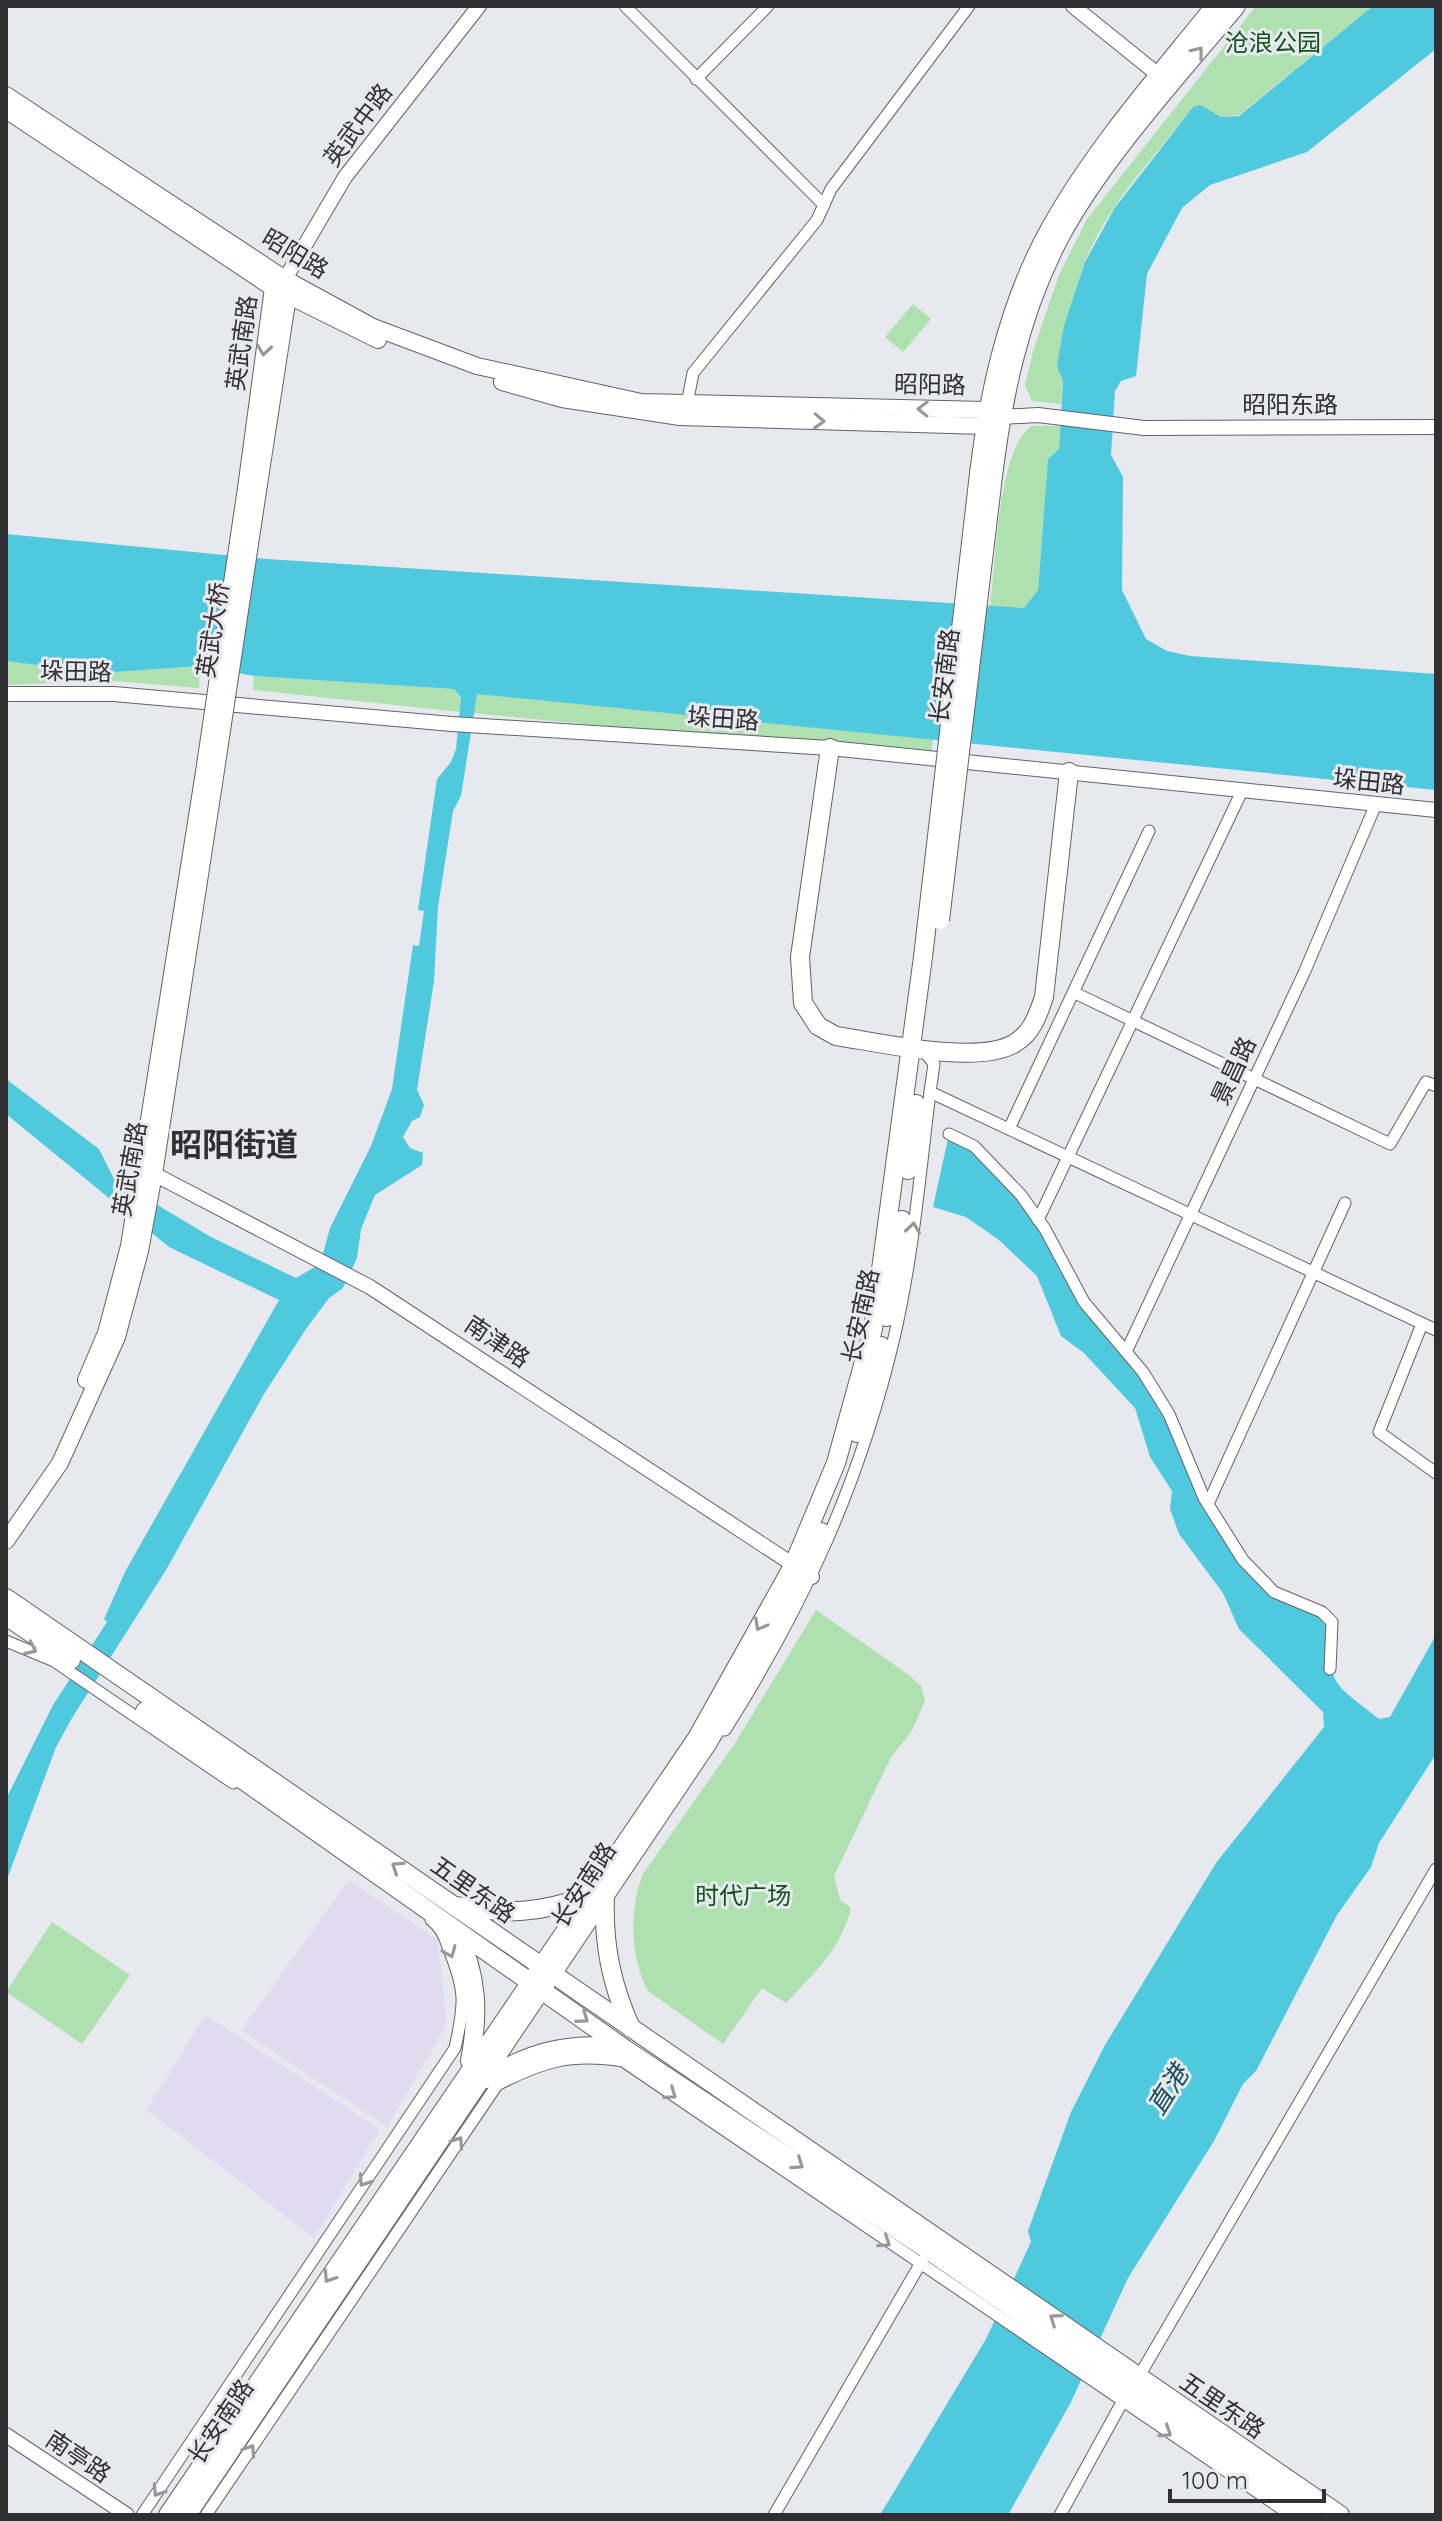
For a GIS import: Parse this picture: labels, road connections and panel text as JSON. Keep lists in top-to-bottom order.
{
  "streets": {
    "main road": [
      "昭阳路",
      "英武南路",
      "英武大桥",
      "长安南路",
      "五里东路"
    ],
    "street": [
      "英武中路",
      "昭阳东路",
      "垛田路",
      "景昌路",
      "南津路",
      "南亭路"
    ]
  },
  "crossings": [
    ["英武中路", "昭阳路"],
    ["英武中路", "英武南路"],
    ["昭阳路", "英武南路"],
    ["昭阳路", "昭阳东路"],
    ["昭阳路", "长安南路"],
    ["英武南路", "英武大桥"],
    ["英武南路", "南津路"],
    ["昭阳东路", "长安南路"],
    ["垛田路", "景昌路"],
    ["长安南路", "南津路"],
    ["长安南路", "五里东路"]
  ],
  "districts": ["昭阳街道"],
  "water": ["直港"],
  "parks": ["沧浪公园", "时代广场"],
  "scale_bar": "100 m"
}
